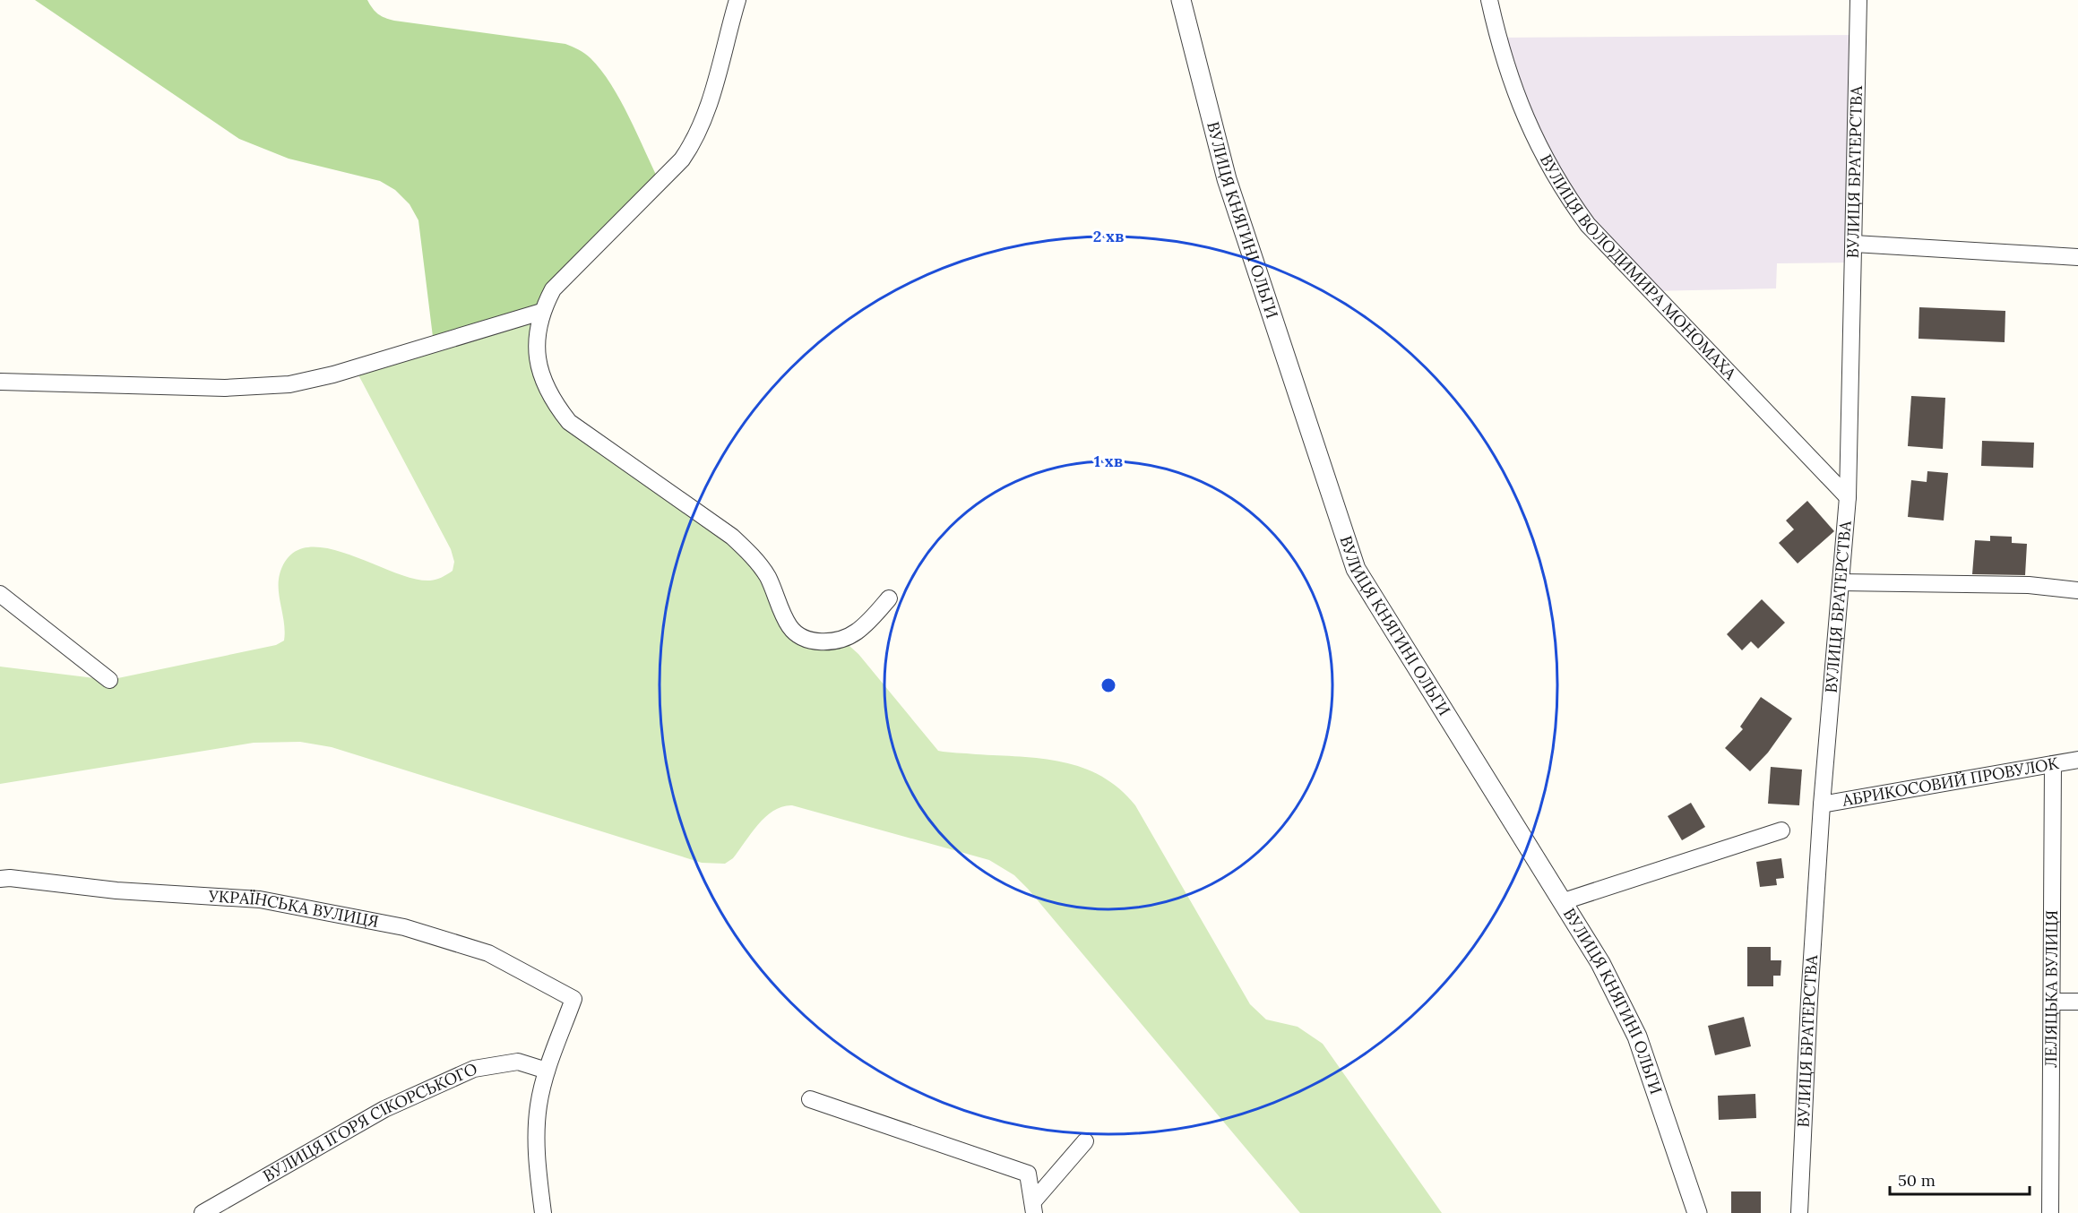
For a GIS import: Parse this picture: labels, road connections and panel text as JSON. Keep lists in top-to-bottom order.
{
  "streets": {
    "street": [
      "ВУЛИЦЯ БРАТЕРСТВА",
      "ВУЛИЦЯ КНЯГИНІ ОЛЬГИ",
      "ВУЛИЦЯ ВОЛОДИМИРА МОНОМАХА",
      "АБРИКОСОВИЙ ПРОВУЛОК",
      "УКРАЇНСЬКА ВУЛИЦЯ",
      "ЛЕЛЯЦЬКА ВУЛИЦЯ",
      "ВУЛИЦЯ ІГОРЯ СІКОРСЬКОГО"
    ]
  },
  "crossings": [
    ["ВУЛИЦЯ БРАТЕРСТВА", "ВУЛИЦЯ ВОЛОДИМИРА МОНОМАХА"],
    ["ВУЛИЦЯ БРАТЕРСТВА", "АБРИКОСОВИЙ ПРОВУЛОК"],
    ["АБРИКОСОВИЙ ПРОВУЛОК", "ЛЕЛЯЦЬКА ВУЛИЦЯ"],
    ["УКРАЇНСЬКА ВУЛИЦЯ", "ВУЛИЦЯ ІГОРЯ СІКОРСЬКОГО"]
  ],
  "scale_bar": "50 m",
  "rings": ["2 хв", "1 хв"]
}
